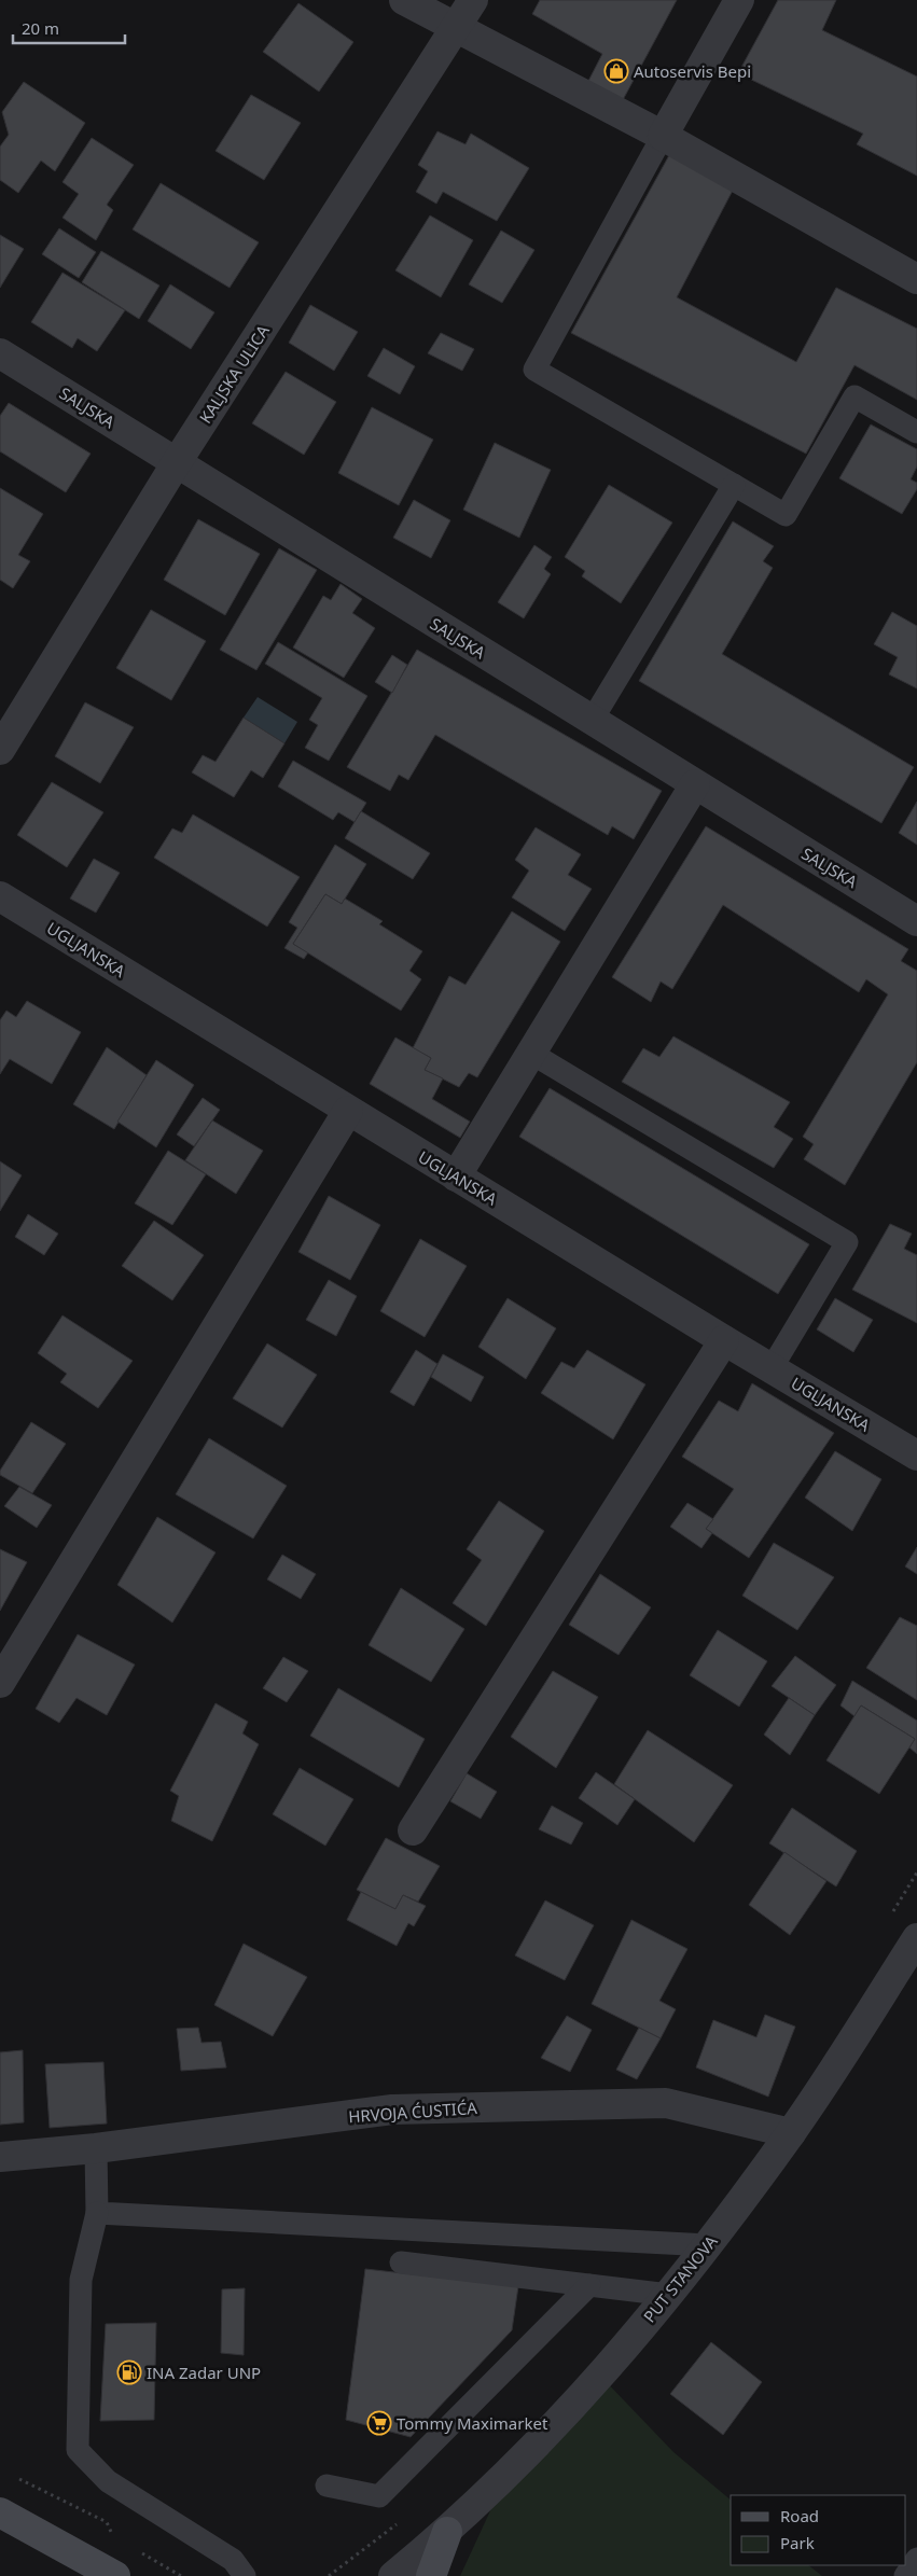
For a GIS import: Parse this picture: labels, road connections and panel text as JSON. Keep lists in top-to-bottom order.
{
  "streets": {
    "street": [
      "KALJSKA ULICA",
      "SALJSKA",
      "UGLJANSKA",
      "HRVOJA ĆUSTIĆA",
      "PUT STANOVA"
    ]
  },
  "crossings": [
    ["KALJSKA ULICA", "SALJSKA"],
    ["HRVOJA ĆUSTIĆA", "PUT STANOVA"]
  ],
  "places": {
    "shop": ["Autoservis Bepi"],
    "fuel station": ["INA Zadar UNP"],
    "supermarket": ["Tommy Maximarket"]
  },
  "legend": ["Road", "Park"],
  "scale_bar": "20 m"
}
